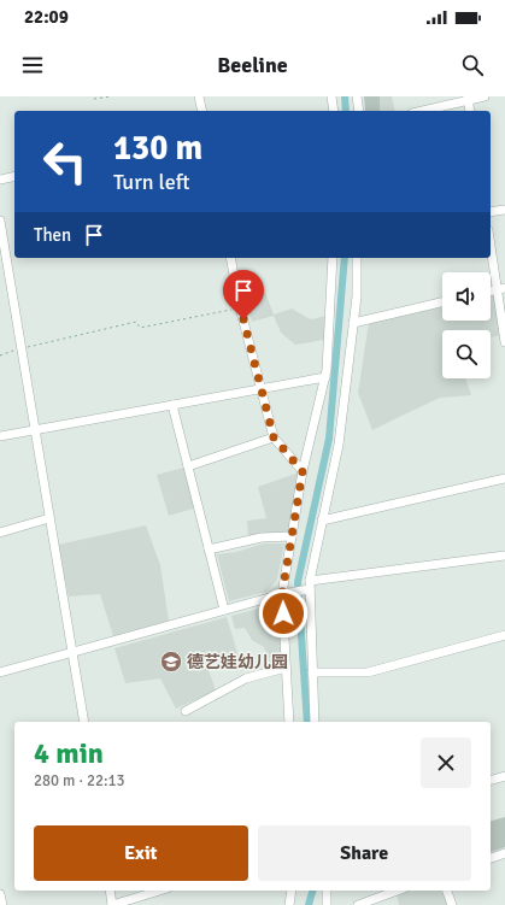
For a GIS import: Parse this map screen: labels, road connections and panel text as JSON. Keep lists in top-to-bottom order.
{
  "places": {
    "school or university": ["德艺娃幼儿园"]
  },
  "page": {
    "status": "22:09",
    "header": "Beeline",
    "turn": ["130 m", "Turn left"],
    "then": "Then",
    "heading": ["4 min", "280 m · 22:13"],
    "buttons": ["Exit", "Share"]
  }
}
